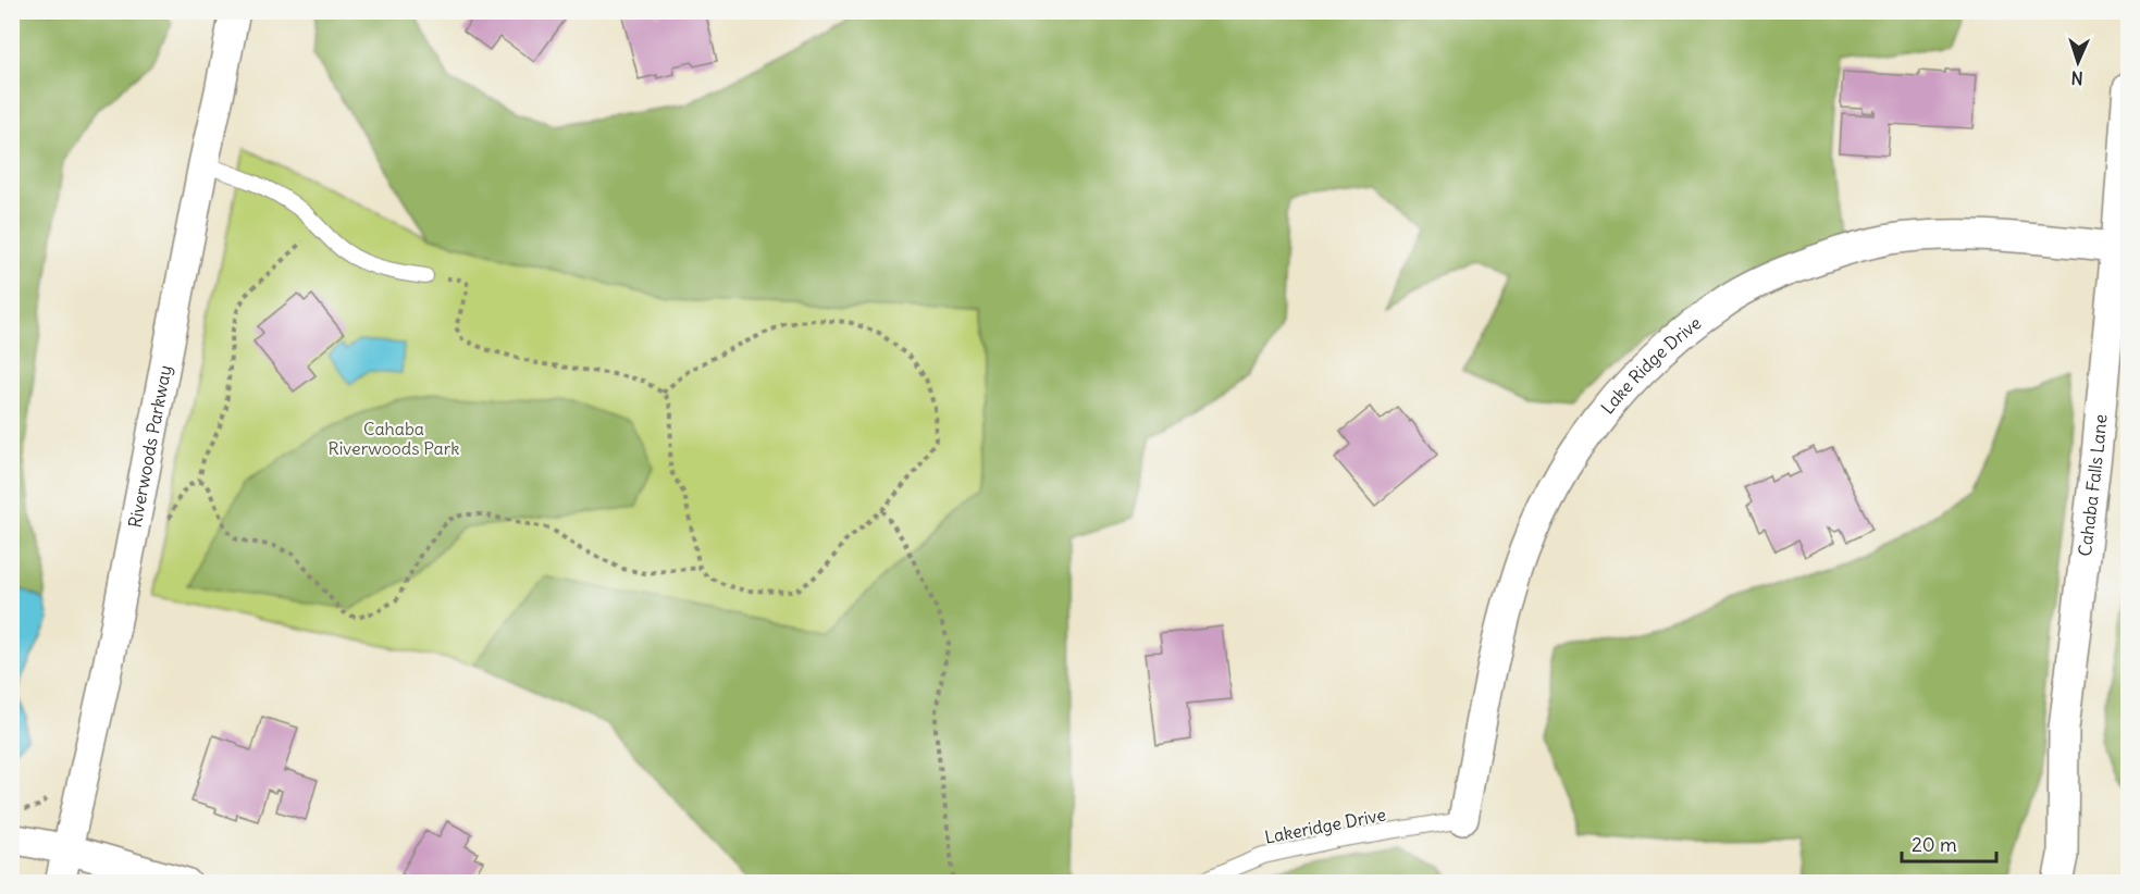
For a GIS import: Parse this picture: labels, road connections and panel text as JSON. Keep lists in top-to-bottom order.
{
  "streets": {
    "street": ["Lake Ridge Drive", "Riverwoods Parkway", "Cahaba Falls Lane"],
    "lane": ["Lakeridge Drive"]
  },
  "crossings": [
    ["Lake Ridge Drive", "Cahaba Falls Lane"],
    ["Lake Ridge Drive", "Lakeridge Drive"]
  ],
  "parks": ["Cahaba Riverwoods Park"],
  "scale_bar": "20 m",
  "north": "bottom"
}
